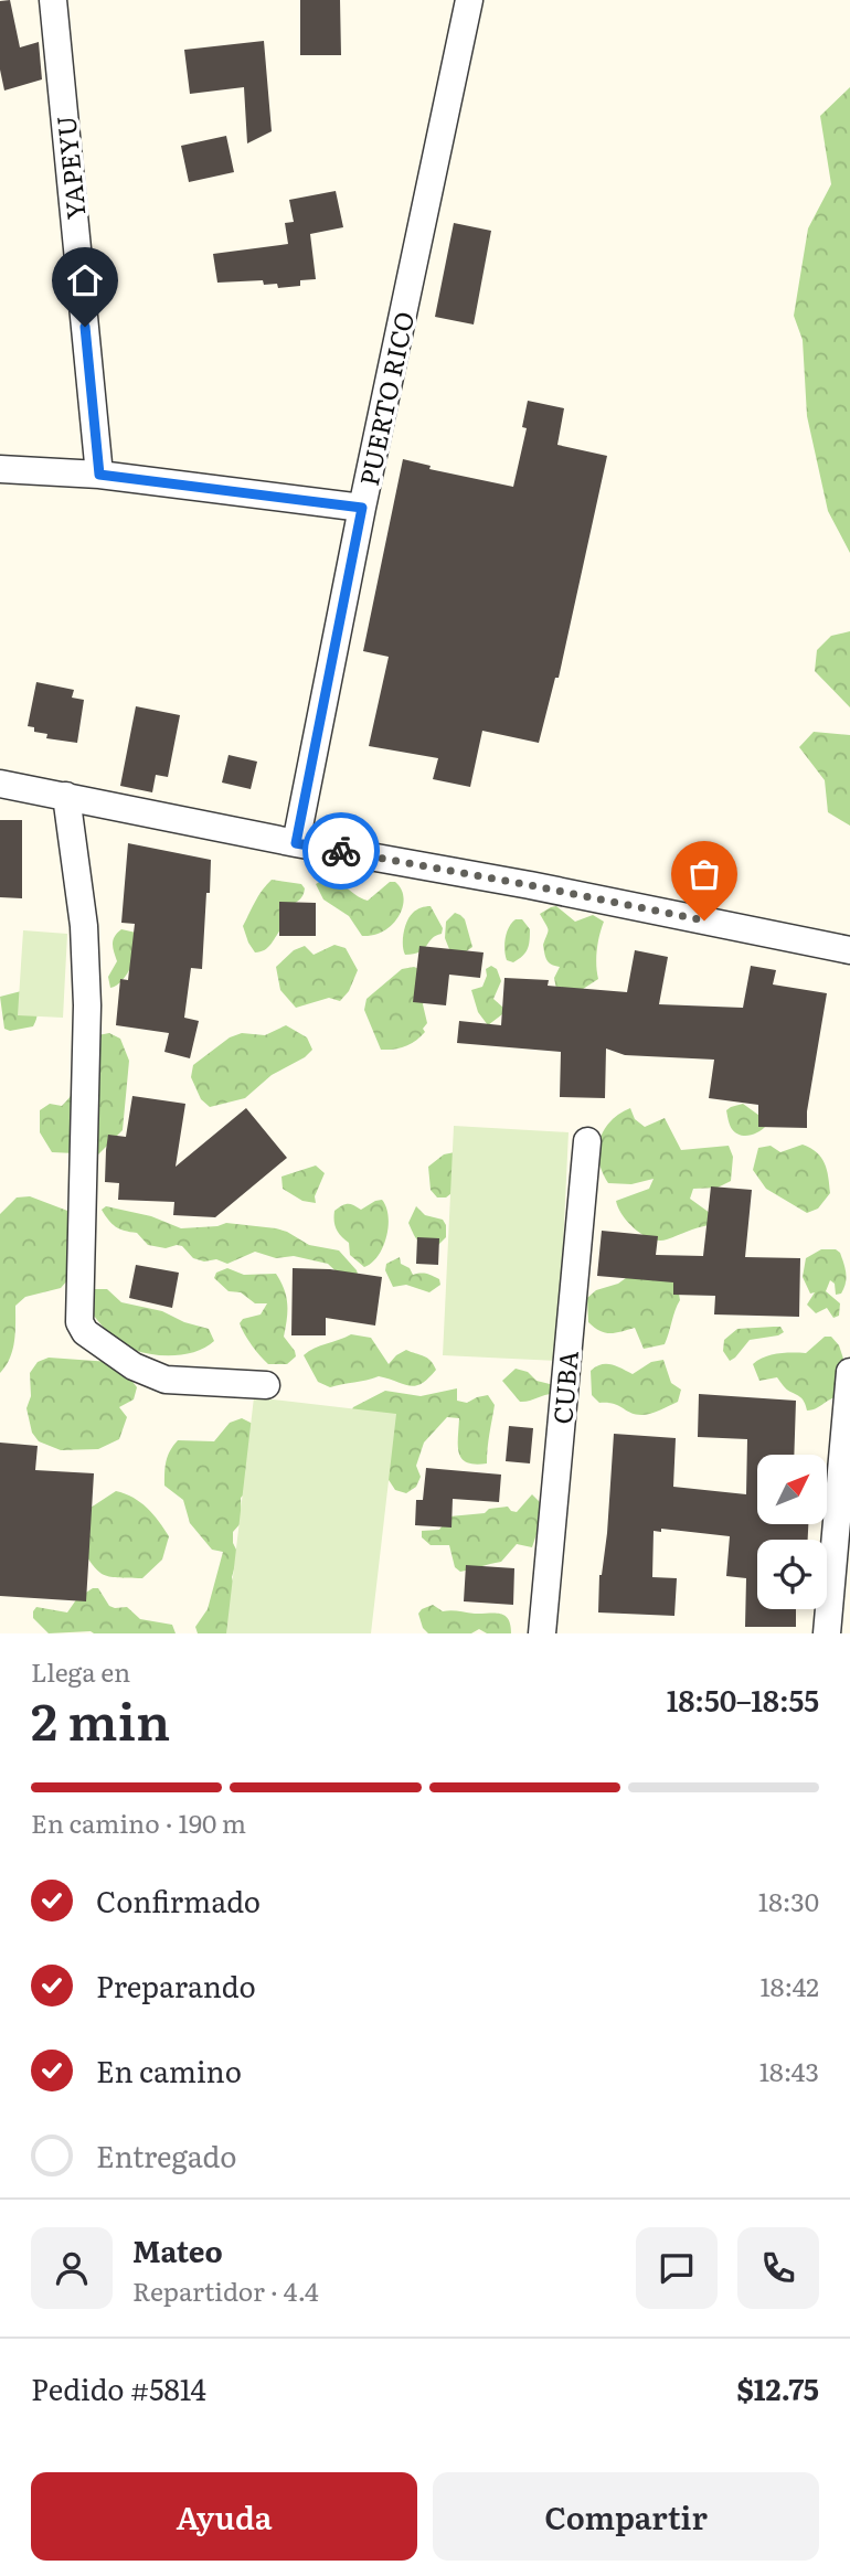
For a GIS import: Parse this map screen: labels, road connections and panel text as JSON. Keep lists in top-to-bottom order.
{
  "streets": {
    "street": ["YAPEYU", "PUERTO RICO", "CUBA"]
  },
  "north": "top right",
  "page": {
    "heading": ["2 min", "Llega en", "18:50–18:55"],
    "panel": [
      "Mateo",
      "Repartidor · 4.4",
      "Pedido #5814",
      "$12.75"
    ],
    "bar": "En camino · 190 m",
    "list": [
      ["Confirmado", "18:30"],
      ["Preparando", "18:42"],
      ["En camino", "18:43"],
      "Entregado"
    ],
    "buttons": ["Ayuda", "Compartir"]
  }
}
